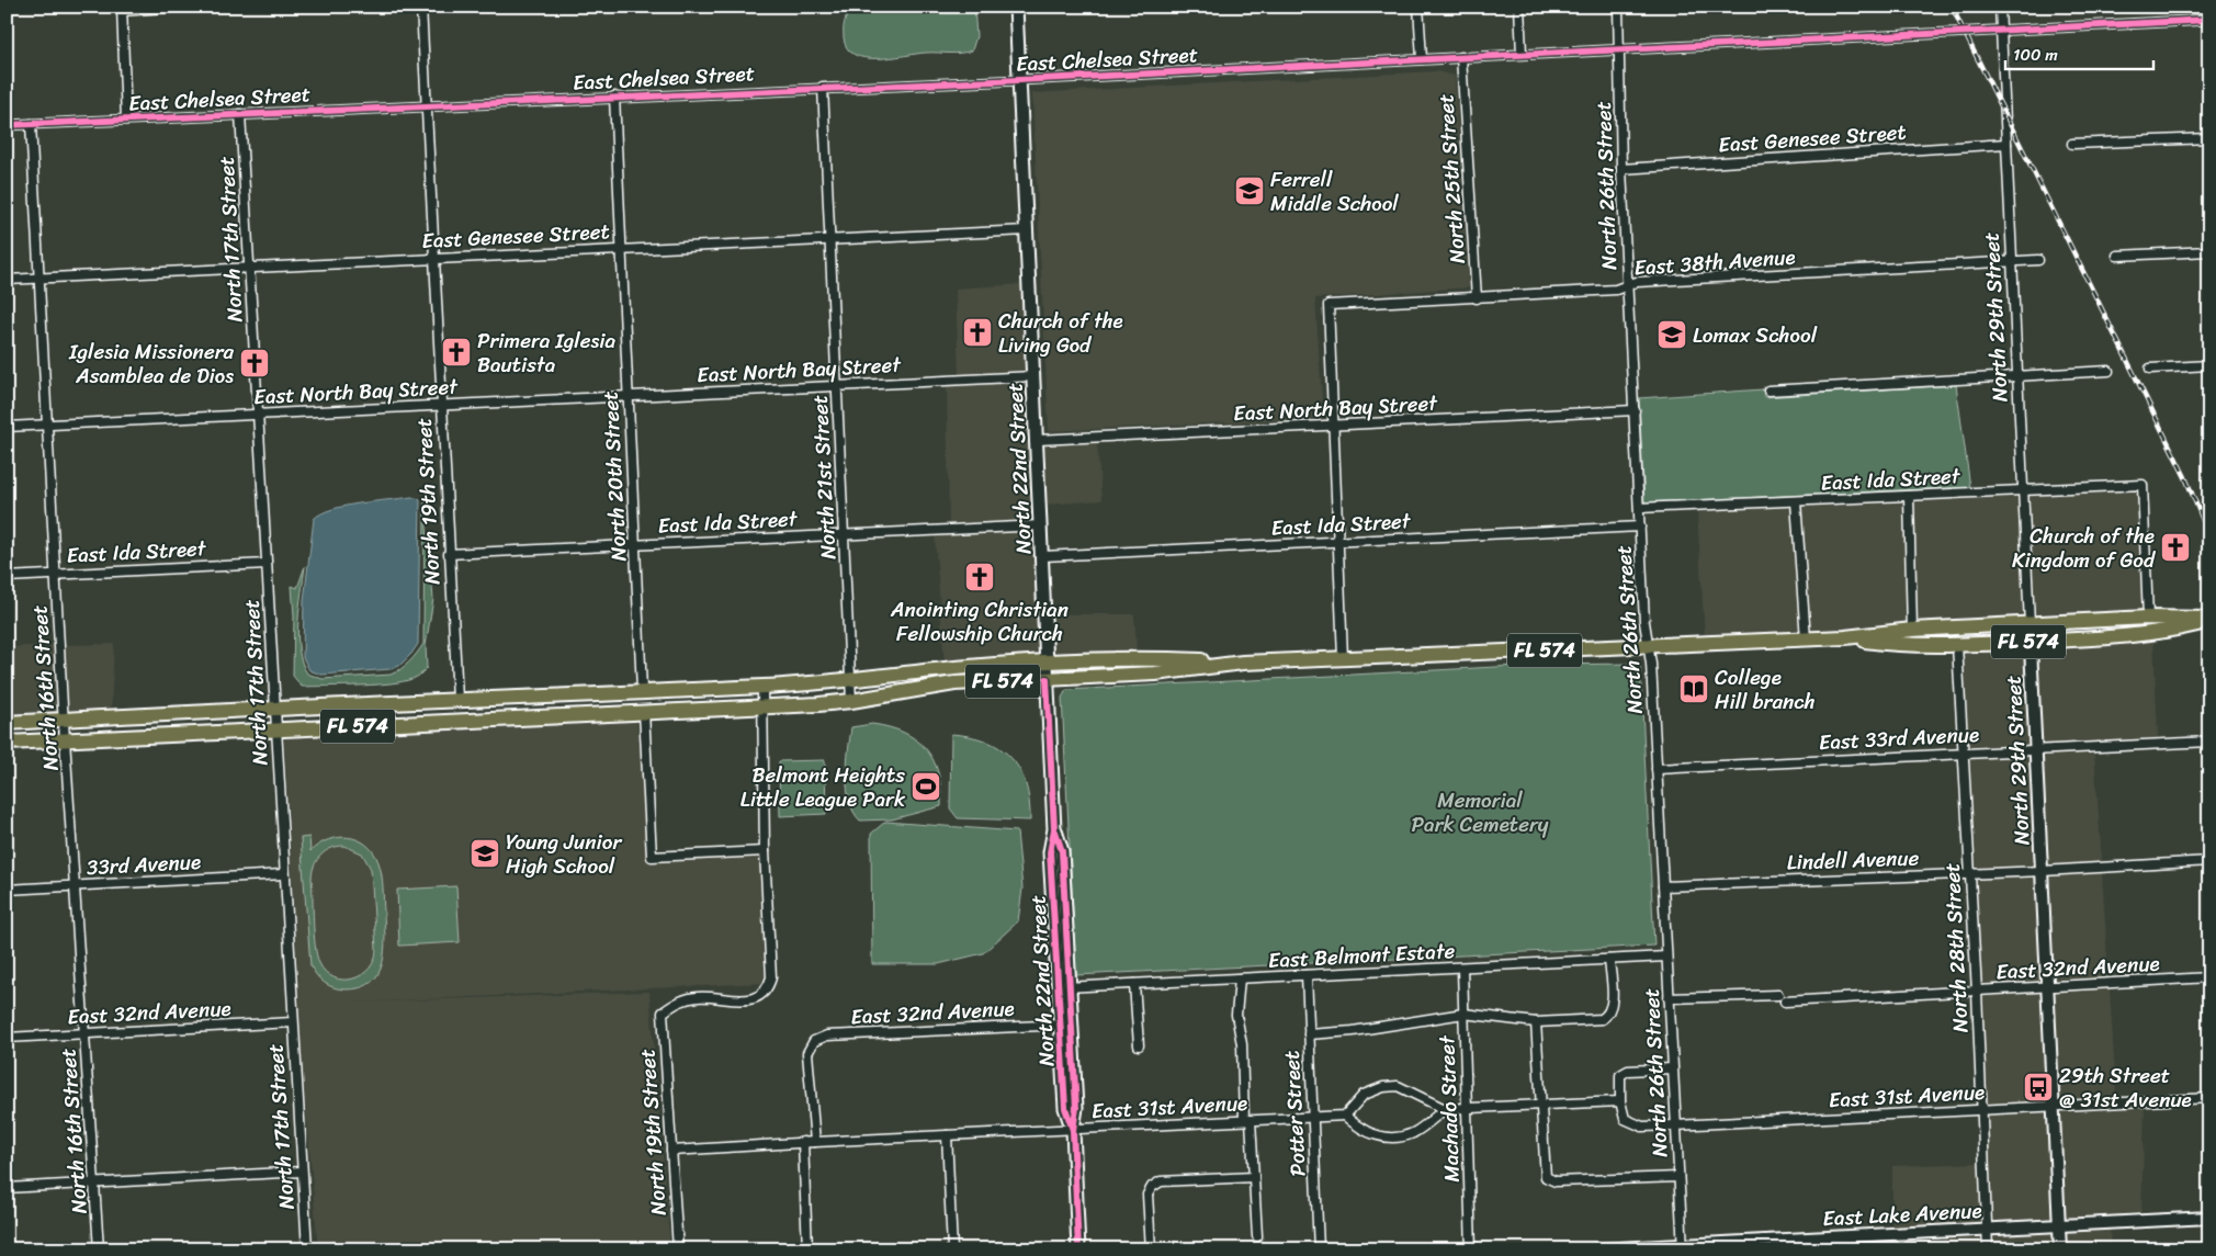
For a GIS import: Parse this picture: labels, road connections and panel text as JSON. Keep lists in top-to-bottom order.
{
  "streets": {
    "main road": ["North 22nd Street", "FL 574"],
    "street": [
      "East Chelsea Street",
      "East Genesee Street",
      "North 25th Street",
      "North 26th Street",
      "North 17th Street",
      "East 38th Avenue",
      "North 29th Street",
      "East North Bay Street",
      "North 20th Street",
      "North 21st Street",
      "East Ida Street",
      "North 19th Street",
      "North 16th Street",
      "East 33rd Avenue",
      "Lindell Avenue",
      "33rd Avenue",
      "North 28th Street",
      "East Belmont Estate",
      "East 32nd Avenue",
      "East 31st Avenue",
      "Machado Street",
      "Potter Street",
      "East Lake Avenue"
    ]
  },
  "crossings": [
    ["East Chelsea Street", "North 25th Street"],
    ["East Chelsea Street", "North 26th Street"],
    ["East Chelsea Street", "North 17th Street"],
    ["East Chelsea Street", "North 29th Street"],
    ["East Chelsea Street", "North 22nd Street"],
    ["East Chelsea Street", "North 20th Street"],
    ["East Chelsea Street", "North 21st Street"],
    ["East Chelsea Street", "North 19th Street"],
    ["East Chelsea Street", "North 16th Street"],
    ["East Genesee Street", "North 26th Street"],
    ["East Genesee Street", "North 17th Street"],
    ["East Genesee Street", "North 29th Street"],
    ["East Genesee Street", "North 22nd Street"],
    ["East Genesee Street", "North 20th Street"],
    ["East Genesee Street", "North 21st Street"],
    ["East Genesee Street", "North 19th Street"],
    ["East Genesee Street", "North 16th Street"],
    ["North 25th Street", "East 38th Avenue"],
    ["North 26th Street", "East 38th Avenue"],
    ["North 26th Street", "East North Bay Street"],
    ["North 26th Street", "East Ida Street"],
    ["North 26th Street", "FL 574"],
    ["North 26th Street", "East 33rd Avenue"],
    ["North 26th Street", "Lindell Avenue"],
    ["North 26th Street", "East Belmont Estate"],
    ["North 26th Street", "East 31st Avenue"],
    ["North 26th Street", "East Lake Avenue"],
    ["North 17th Street", "East North Bay Street"],
    ["North 17th Street", "East Ida Street"],
    ["North 17th Street", "FL 574"],
    ["North 17th Street", "33rd Avenue"],
    ["North 17th Street", "East 32nd Avenue"],
    ["East 38th Avenue", "North 29th Street"],
    ["East 38th Avenue", "East North Bay Street"],
    ["North 29th Street", "East Ida Street"],
    ["North 29th Street", "FL 574"],
    ["North 29th Street", "East 33rd Avenue"],
    ["North 29th Street", "Lindell Avenue"],
    ["North 29th Street", "East 32nd Avenue"],
    ["North 29th Street", "East 31st Avenue"],
    ["North 29th Street", "East Lake Avenue"],
    ["East North Bay Street", "North 22nd Street"],
    ["East North Bay Street", "North 20th Street"],
    ["East North Bay Street", "North 21st Street"],
    ["East North Bay Street", "North 19th Street"],
    ["East North Bay Street", "North 16th Street"],
    ["North 22nd Street", "East Ida Street"],
    ["North 22nd Street", "FL 574"],
    ["North 22nd Street", "East Belmont Estate"],
    ["North 22nd Street", "East 32nd Avenue"],
    ["North 22nd Street", "East 31st Avenue"],
    ["North 20th Street", "East Ida Street"],
    ["North 20th Street", "FL 574"],
    ["North 21st Street", "East Ida Street"],
    ["North 21st Street", "FL 574"],
    ["East Ida Street", "North 19th Street"],
    ["East Ida Street", "FL 574"],
    ["East Ida Street", "North 16th Street"],
    ["North 19th Street", "FL 574"],
    ["North 19th Street", "East 31st Avenue"],
    ["FL 574", "North 16th Street"],
    ["FL 574", "North 28th Street"],
    ["North 16th Street", "33rd Avenue"],
    ["North 16th Street", "East 32nd Avenue"],
    ["East 33rd Avenue", "North 28th Street"],
    ["Lindell Avenue", "North 28th Street"],
    ["North 28th Street", "East 32nd Avenue"],
    ["North 28th Street", "East 31st Avenue"],
    ["North 28th Street", "East Lake Avenue"],
    ["East Belmont Estate", "Machado Street"],
    ["East Belmont Estate", "Potter Street"],
    ["East 32nd Avenue", "East 31st Avenue"],
    ["East 31st Avenue", "Potter Street"]
  ],
  "parks": ["Memorial Park Cemetery"],
  "places": {
    "school or university": ["Ferrell Middle School", "Lomax School", "Young Junior High School"],
    "church": [
      "Church of the Living God",
      "Primera Iglesia Bautista",
      "Iglesia Missionera Asamblea de Dios",
      "Church of the Kingdom of God",
      "Anointing Christian Fellowship Church"
    ],
    "library": ["College Hill branch"],
    "sports": ["Belmont Heights Little League Park"],
    "bus stop": ["29th Street @ 31st Avenue"]
  },
  "scale_bar": "100 m"
}
